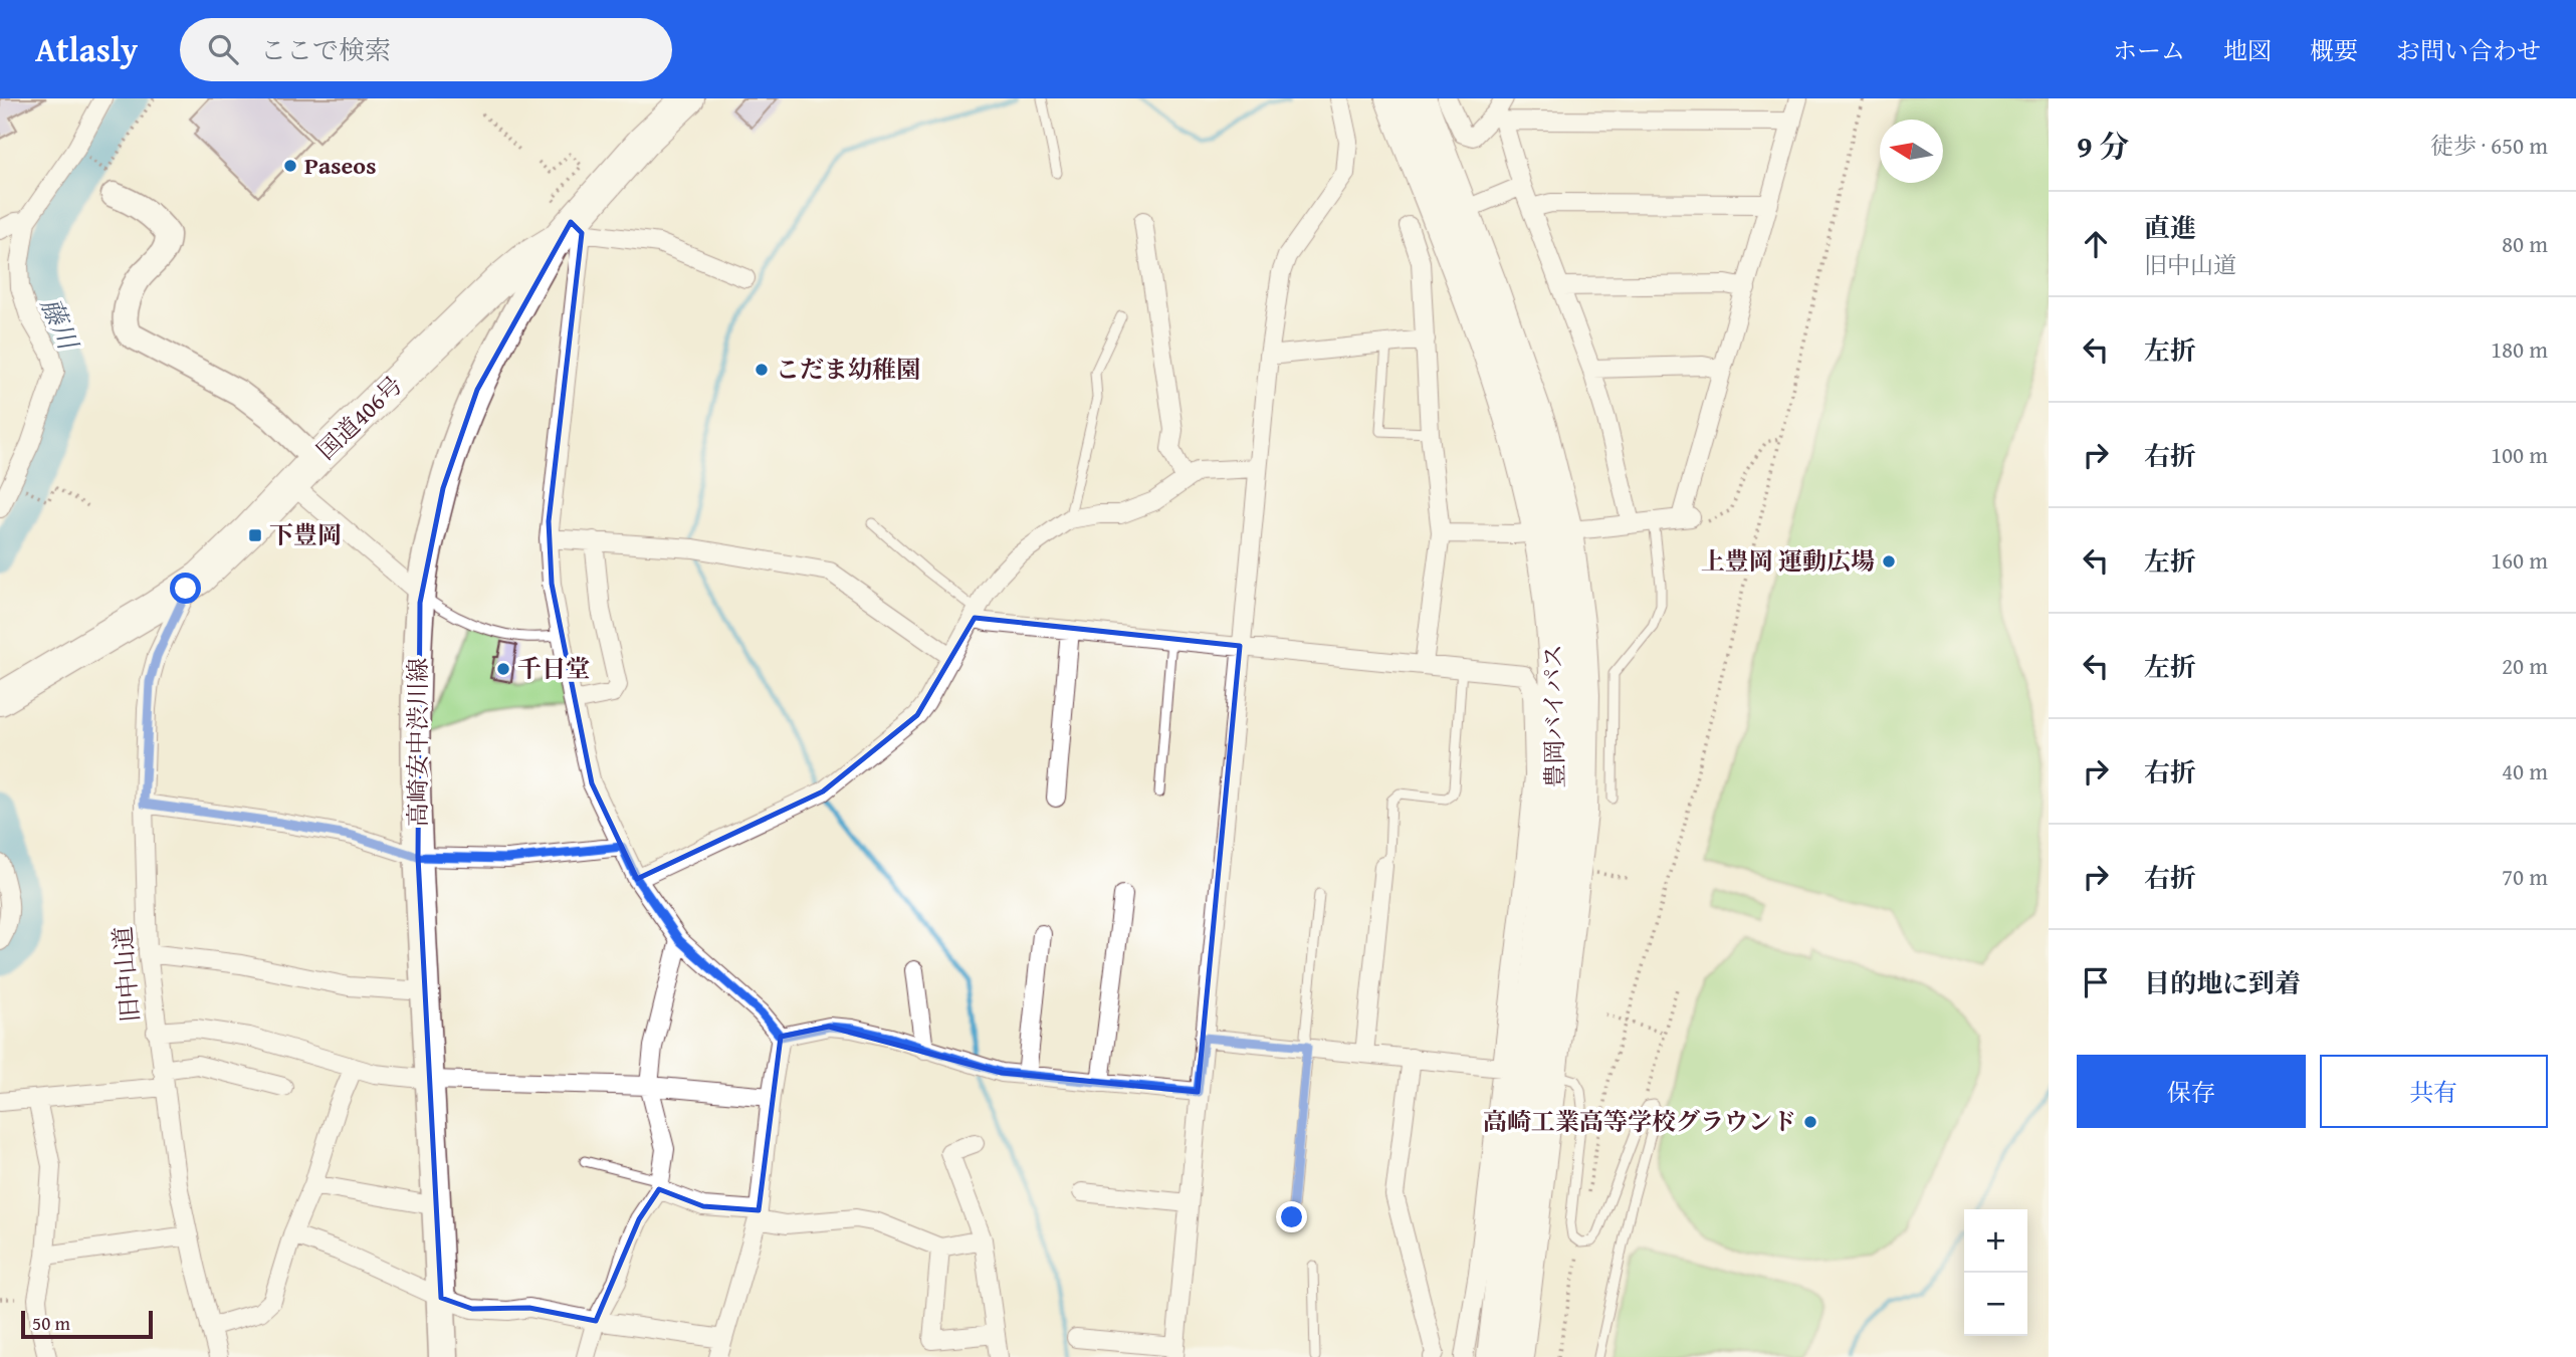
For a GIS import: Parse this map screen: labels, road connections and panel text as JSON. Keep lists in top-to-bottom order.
{
  "streets": {
    "highway": ["国道406号", "豊岡バイパス"],
    "main road": ["高崎安中渋川線"],
    "street": ["旧中山道"]
  },
  "crossings": [
    ["国道406号", "高崎安中渋川線"],
    ["国道406号", "旧中山道"]
  ],
  "water": ["藤川"],
  "places": {
    "other": [
      "Paseos",
      "こだま幼稚園",
      "上豊岡 運動広場",
      "千日堂",
      "高崎工業高等学校グラウンド"
    ],
    "transit": ["下豊岡"]
  },
  "scale_bar": "50 m",
  "north": "left",
  "page": {
    "header": "Atlasly",
    "search": "ここで検索",
    "nav": [
      "ホーム",
      "地図",
      "概要",
      "お問い合わせ"
    ],
    "heading": ["9 分", "徒歩 · 650 m"],
    "list": [
      ["直進", "旧中山道", "80 m"],
      ["左折", "180 m"],
      ["右折", "100 m"],
      ["左折", "160 m"],
      ["左折", "20 m"],
      ["右折", "40 m"],
      ["右折", "70 m"],
      "目的地に到着"
    ],
    "buttons": ["保存", "共有"],
    "map_buttons": ["+", "−"],
    "scale": "50 m"
  }
}
